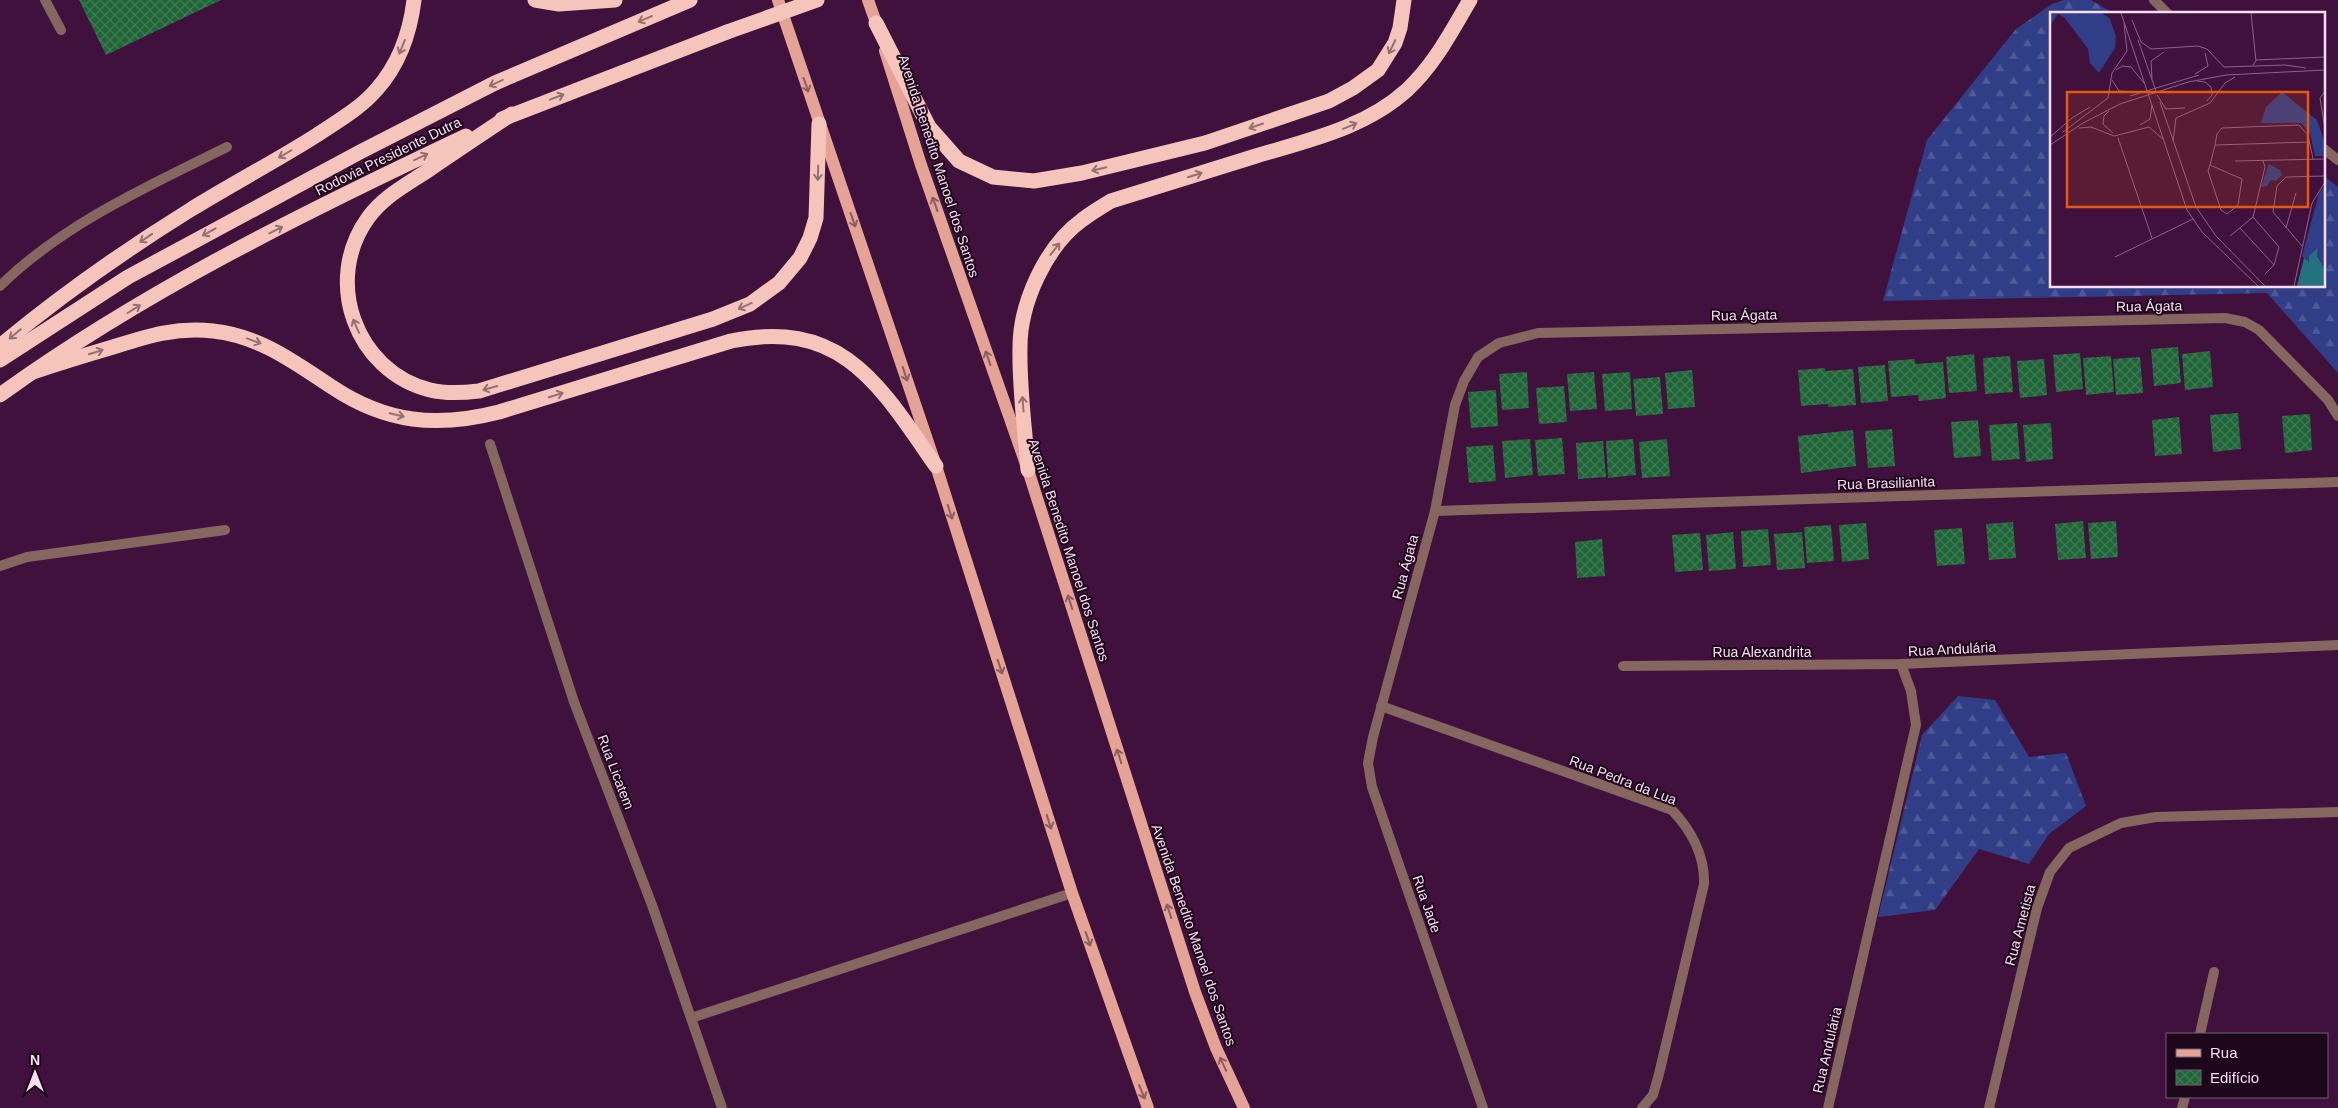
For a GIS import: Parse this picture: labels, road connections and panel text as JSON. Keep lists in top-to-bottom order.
{
  "streets": {
    "highway": ["Rodovia Presidente Dutra"],
    "main road": ["Avenida Benedito Manoel dos Santos"],
    "street": [
      "Rua Ágata",
      "Rua Brasilianita",
      "Rua Andulária",
      "Rua Alexandrita",
      "Rua Licatem",
      "Rua Pedra da Lua",
      "Rua Jade",
      "Rua Ametista"
    ]
  },
  "crossings": [
    ["Rua Ágata", "Rua Brasilianita"],
    ["Rua Ágata", "Rua Pedra da Lua"],
    ["Rua Ágata", "Rua Jade"],
    ["Rua Andulária", "Rua Alexandrita"],
    ["Rua Pedra da Lua", "Rua Jade"]
  ],
  "legend": ["Rua", "Edifício"],
  "north": "top"
}
